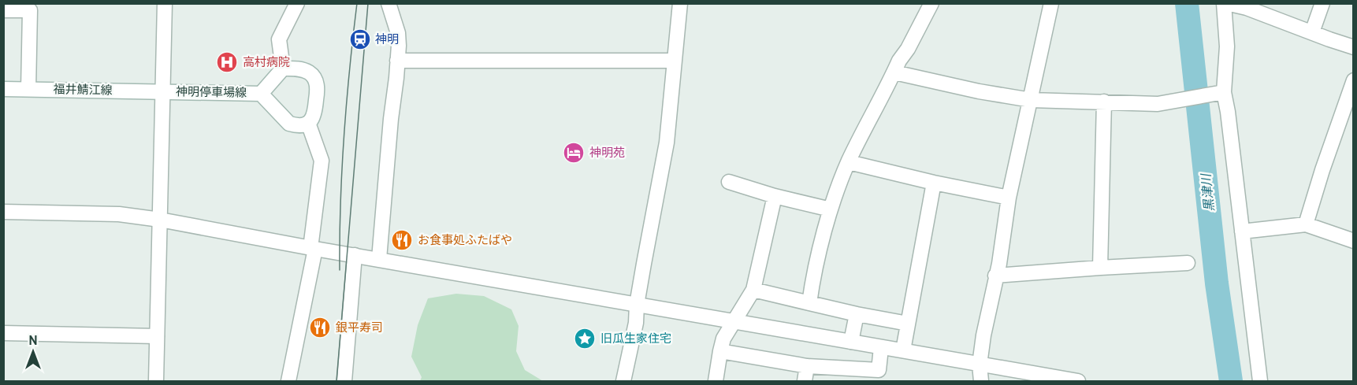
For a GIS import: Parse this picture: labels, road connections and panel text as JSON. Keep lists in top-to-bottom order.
{
  "streets": {
    "street": ["福井鯖江線", "神明停車場線"]
  },
  "crossings": [
    ["福井鯖江線", "神明停車場線"]
  ],
  "water": ["黒津川"],
  "places": {
    "station": ["神明"],
    "hospital": ["高村病院"],
    "hotel": ["神明苑"],
    "restaurant": ["お食事処ふたばや", "銀平寿司"],
    "place": ["旧瓜生家住宅"]
  },
  "north": "top"
}
